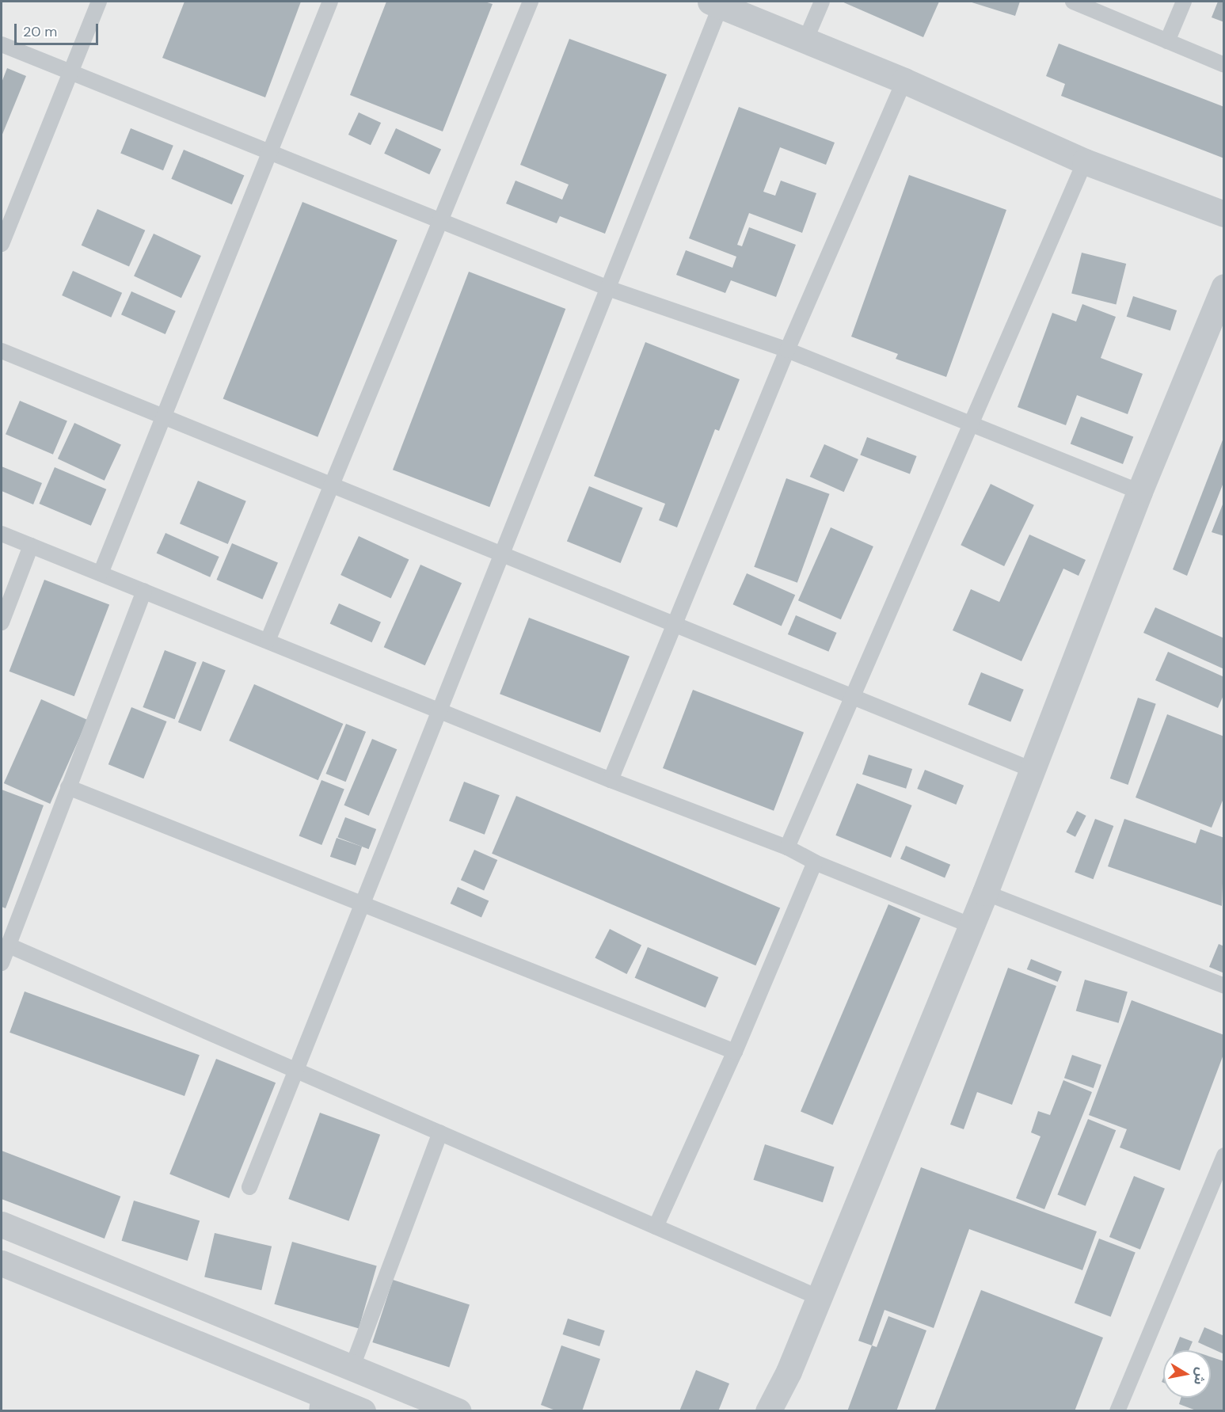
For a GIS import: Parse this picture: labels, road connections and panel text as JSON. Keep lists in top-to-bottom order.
{
  "scale_bar": "20 m",
  "north": "right"
}
